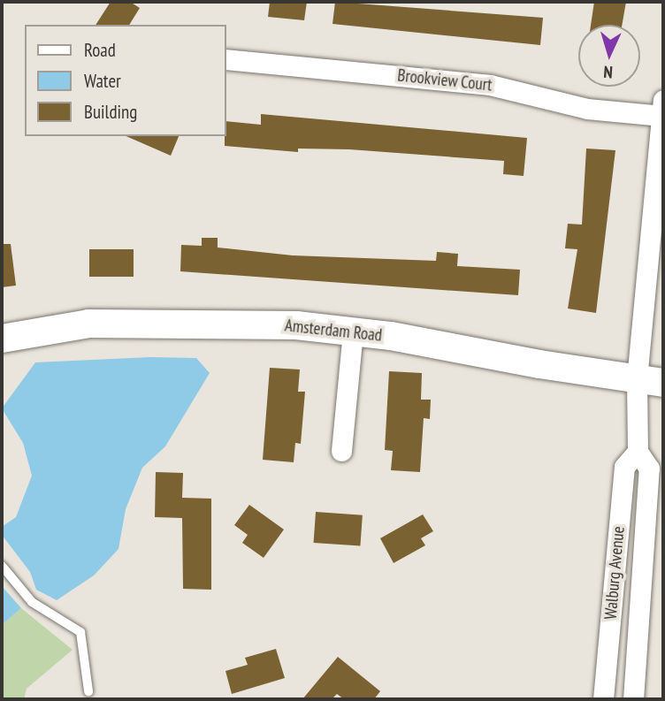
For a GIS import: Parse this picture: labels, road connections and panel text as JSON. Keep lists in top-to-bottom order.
{
  "streets": {
    "main road": ["Amsterdam Road"],
    "street": ["Brookview Court", "Walburg Avenue"]
  },
  "crossings": [
    ["Brookview Court", "Walburg Avenue"],
    ["Amsterdam Road", "Walburg Avenue"]
  ],
  "legend": ["Road", "Water", "Building"],
  "north": "bottom"
}
